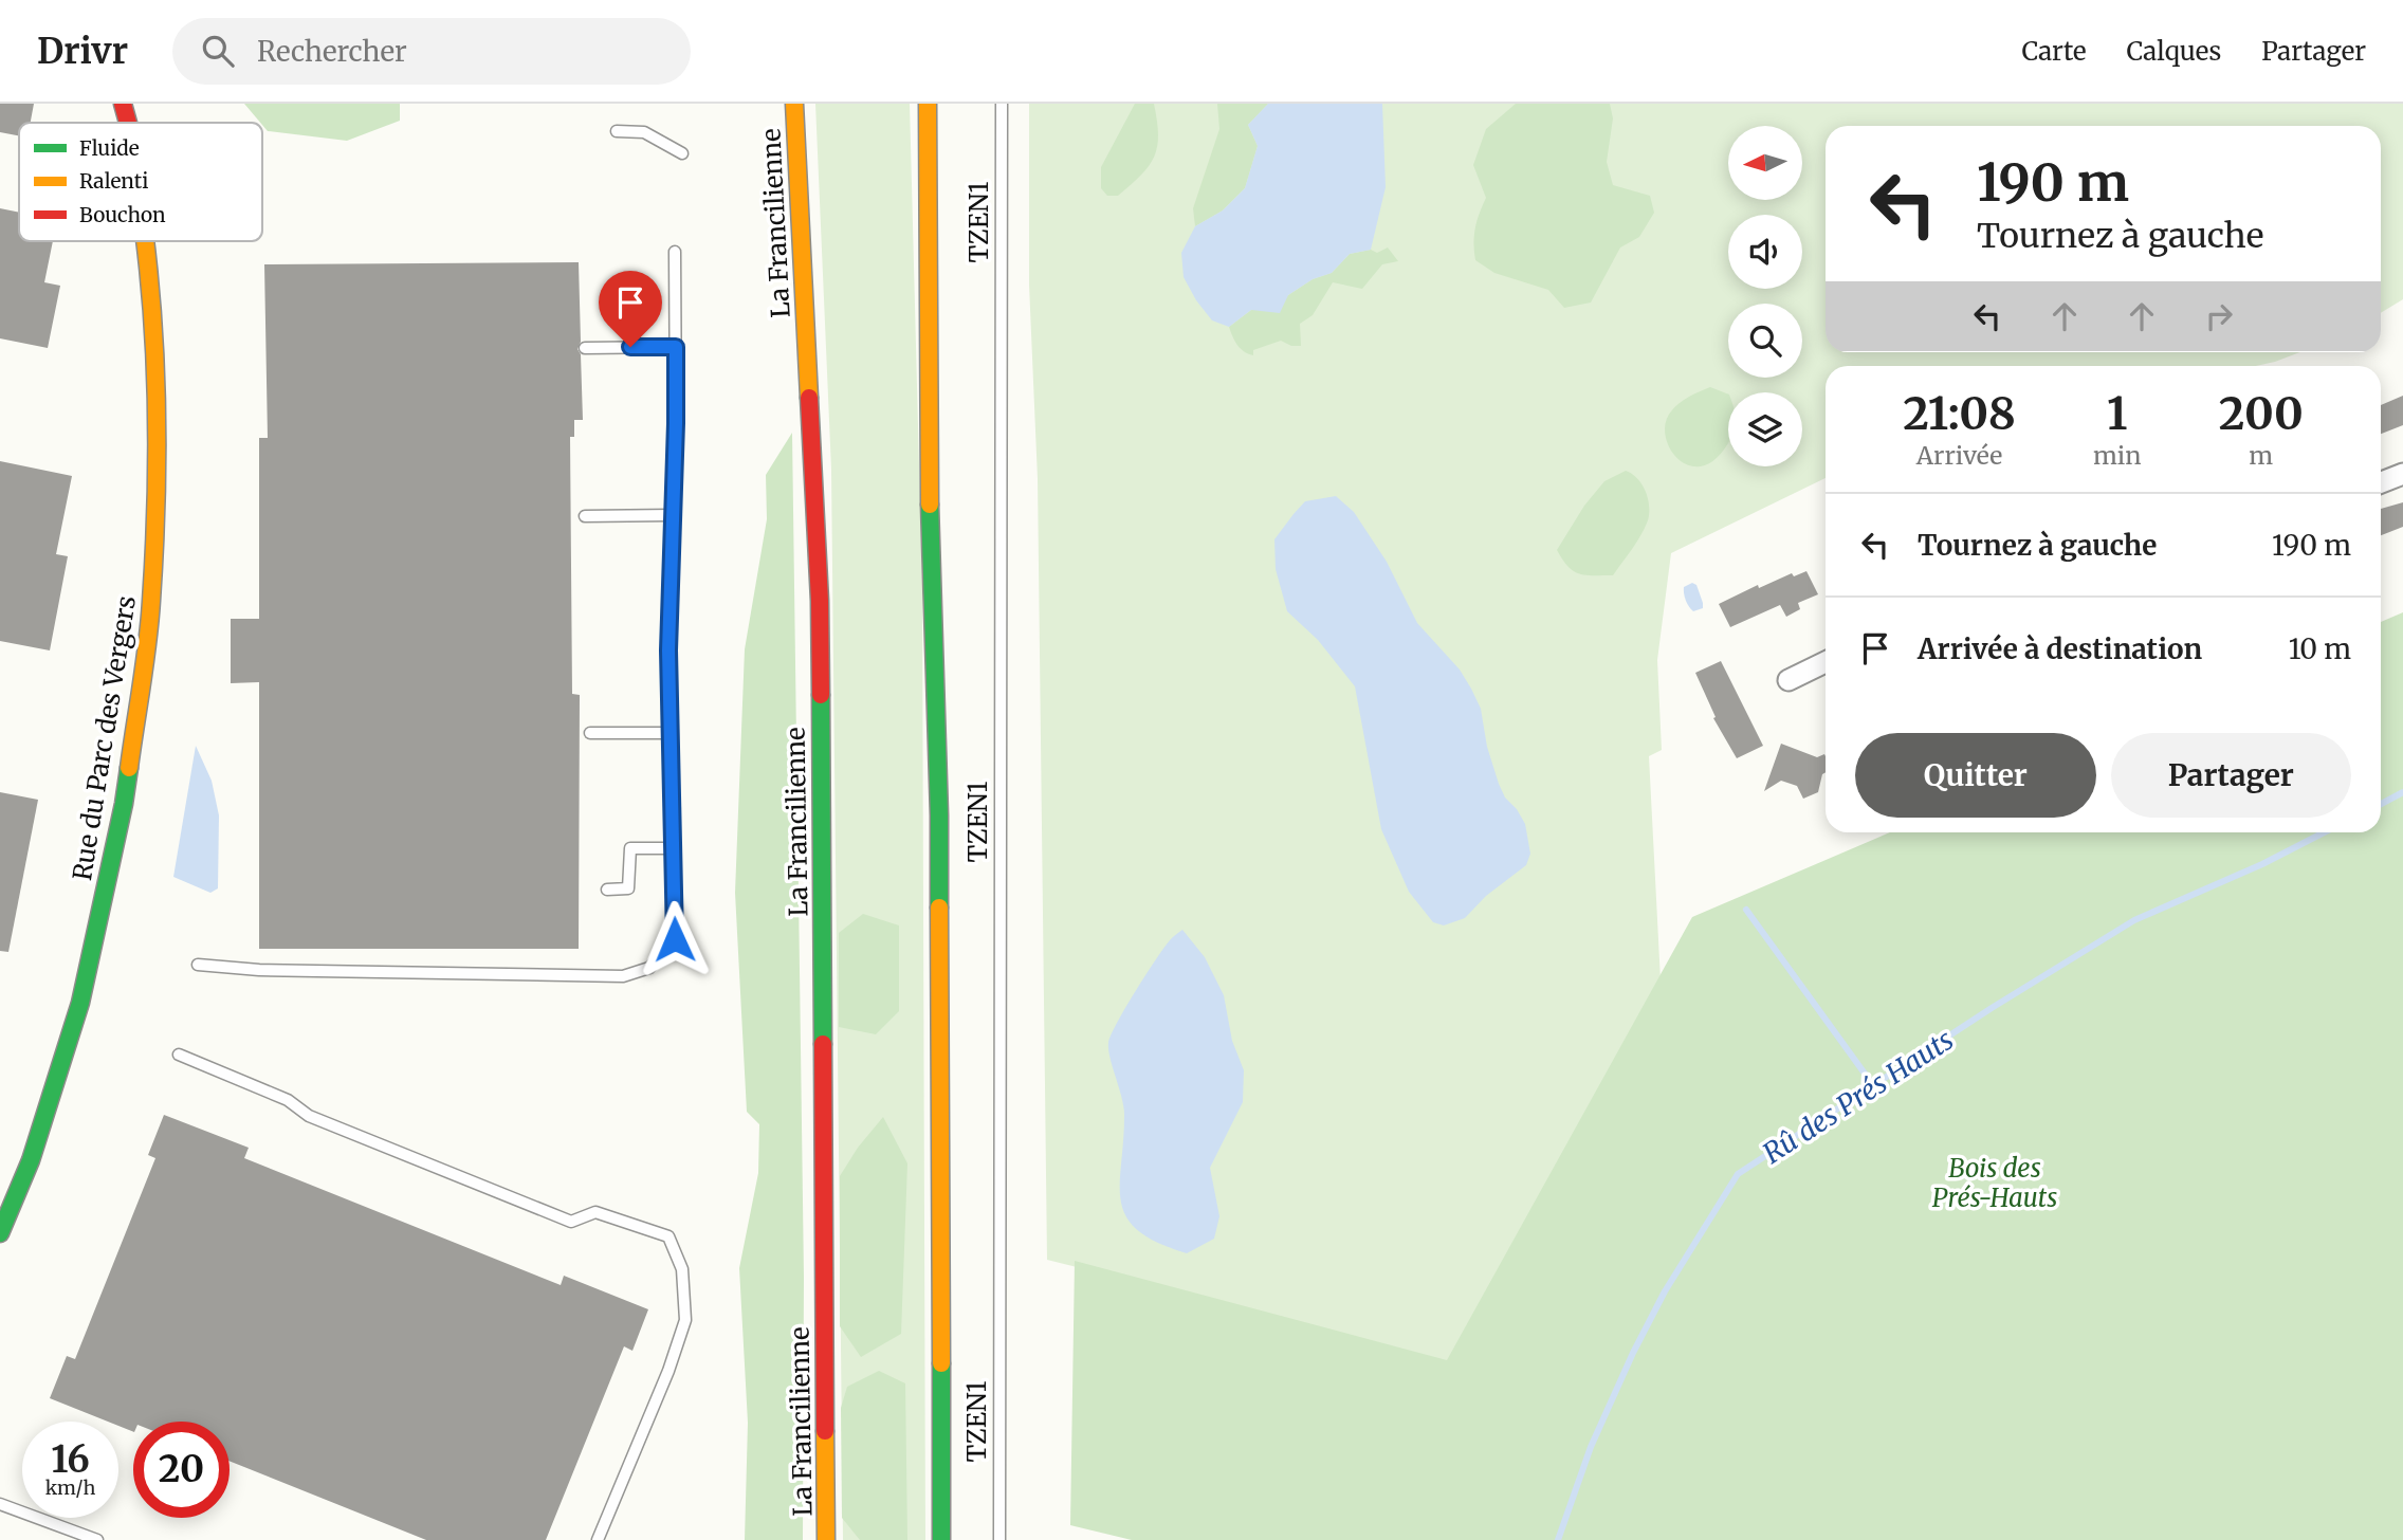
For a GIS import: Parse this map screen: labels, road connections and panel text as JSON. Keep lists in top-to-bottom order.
{
  "streets": {
    "main road": ["La Francilienne", "Rue du Parc des Vergers"],
    "lane": ["TZEN1"]
  },
  "water": ["Rû des Prés Hauts"],
  "parks": ["Bois des Prés-Hauts"],
  "legend": ["Fluide", "Ralenti", "Bouchon"],
  "north": "left",
  "page": {
    "header": "Drivr",
    "search": "Rechercher",
    "nav": ["Carte", "Calques", "Partager"],
    "turn": ["190 m", "Tournez à gauche"],
    "eta": [
      "21:08",
      "Arrivée",
      "1",
      "min",
      "200",
      "m"
    ],
    "list": [
      {
        "name": "Tournez à gauche",
        "value": "190 m"
      },
      {
        "name": "Arrivée à destination",
        "value": "10 m"
      }
    ],
    "buttons": ["Quitter", "Partager"],
    "speed": "16 km/h",
    "limit": "20"
  }
}
